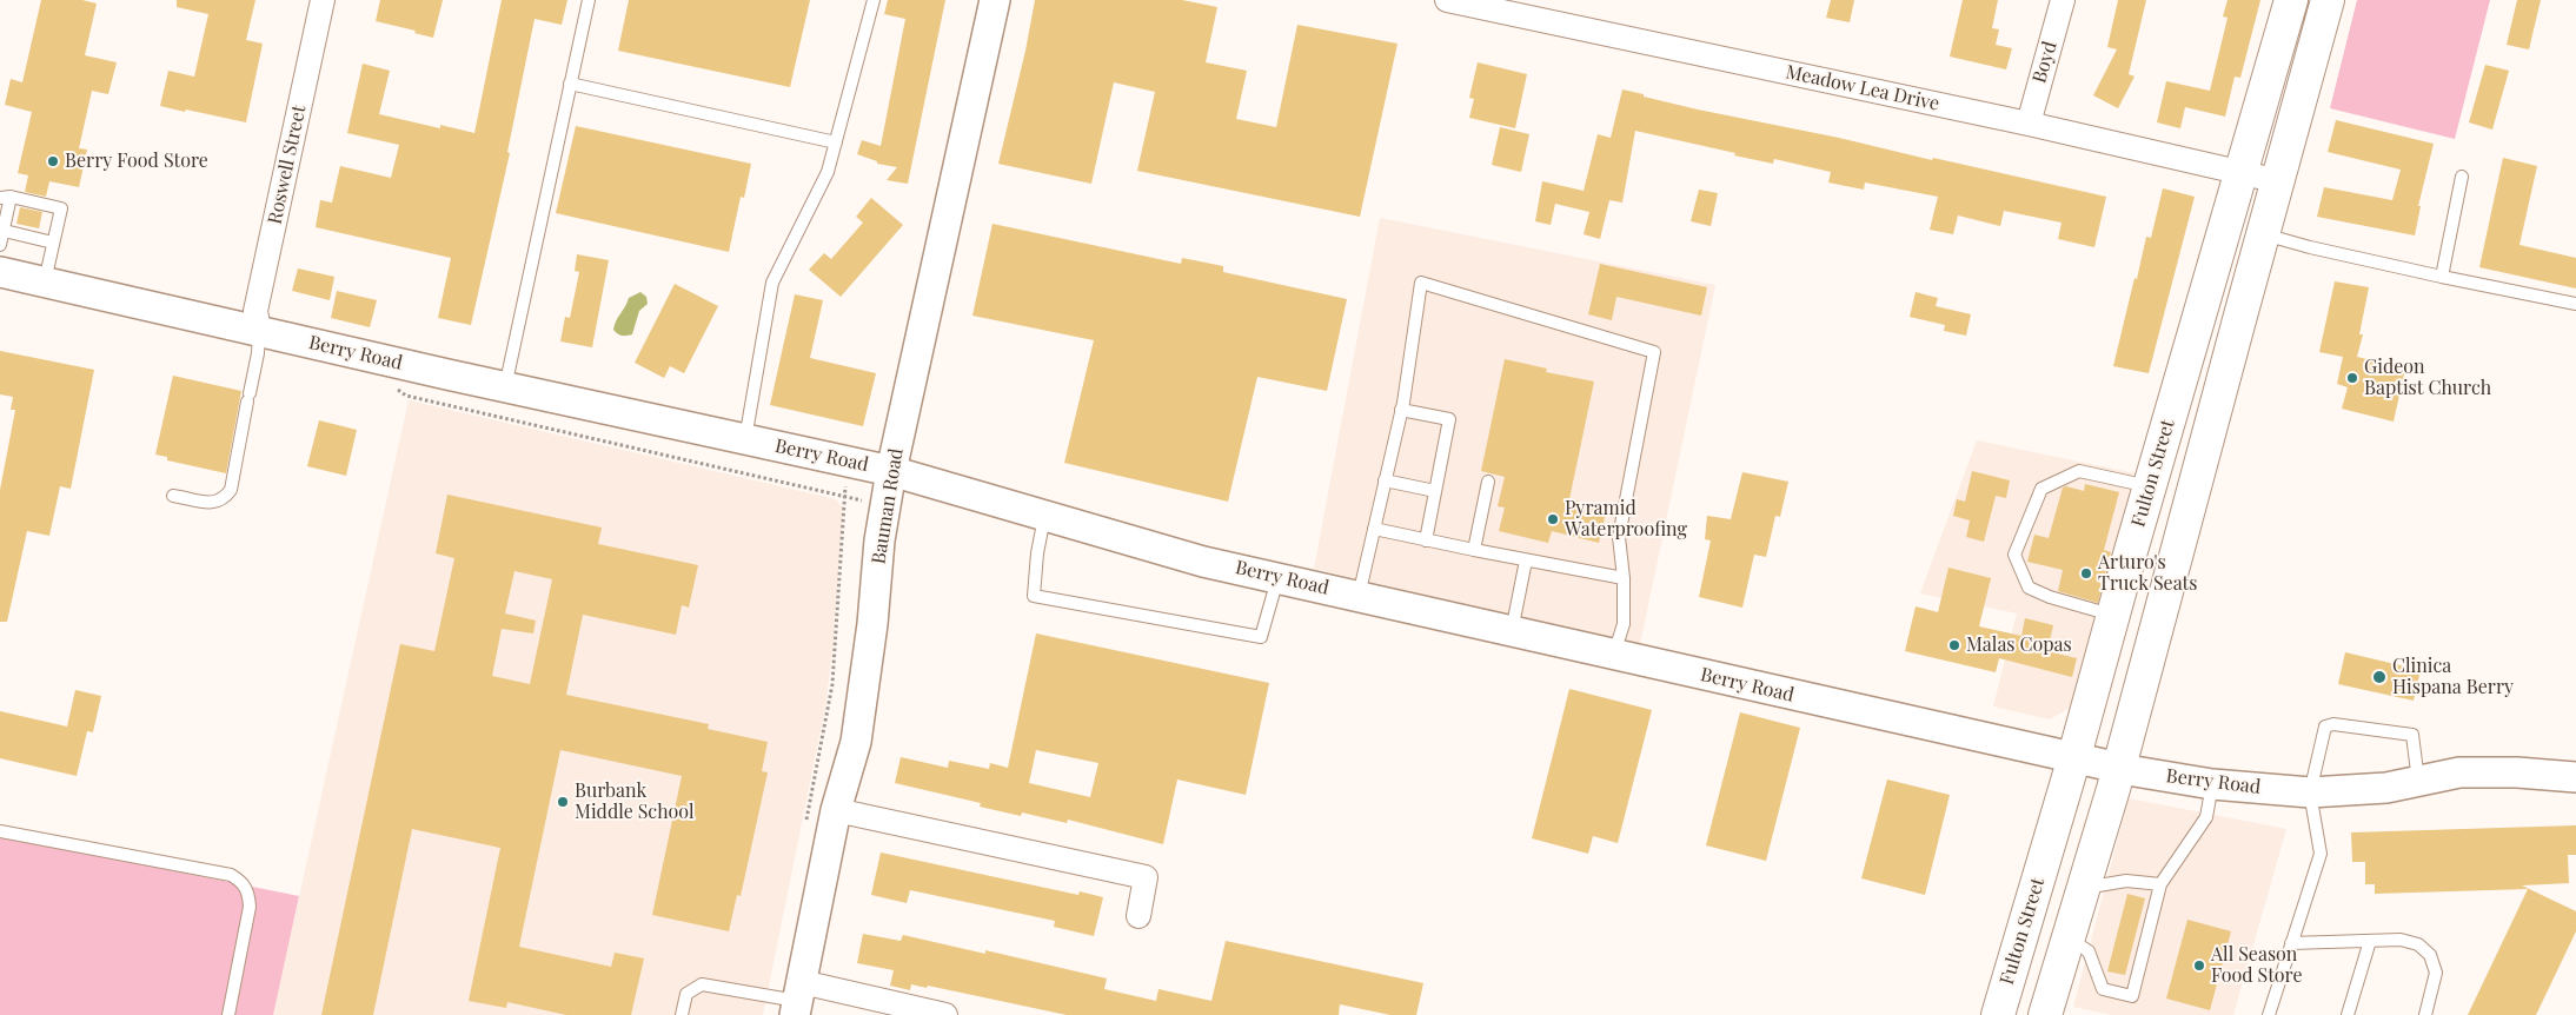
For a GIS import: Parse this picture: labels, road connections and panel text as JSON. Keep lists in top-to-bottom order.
{
  "streets": {
    "main road": ["Fulton Street"],
    "street": [
      "Boyd",
      "Meadow Lea Drive",
      "Roswell Street",
      "Berry Road",
      "Bauman Road"
    ]
  },
  "crossings": [
    ["Boyd", "Meadow Lea Drive"],
    ["Meadow Lea Drive", "Fulton Street"],
    ["Roswell Street", "Berry Road"],
    ["Berry Road", "Fulton Street"],
    ["Berry Road", "Bauman Road"]
  ],
  "places": [
    "Berry Food Store",
    "Gideon Baptist Church",
    "Pyramid Waterproofing",
    "Arturo's Truck Seats",
    "Malas Copas",
    "Clinica Hispana Berry",
    "Burbank Middle School",
    "All Season Food Store"
  ]
}
